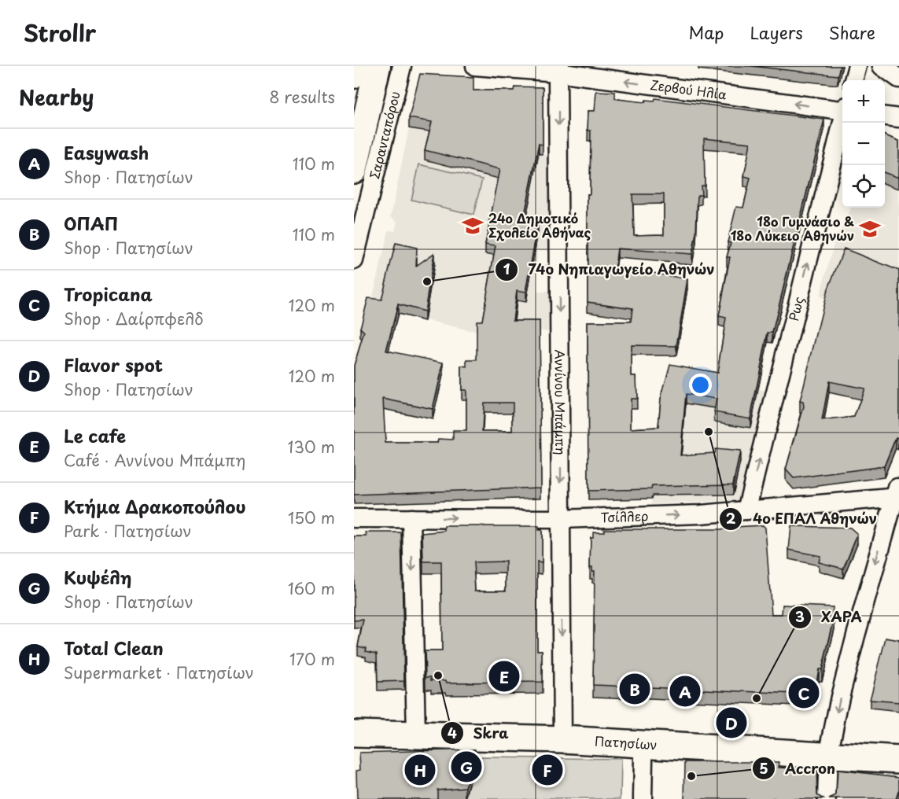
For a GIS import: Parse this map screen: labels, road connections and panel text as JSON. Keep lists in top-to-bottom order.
{
  "streets": {
    "main road": ["Πατησίων"],
    "street": [
      "Ζερβού Ηλία",
      "Σαρανταπόρου",
      "Ρως",
      "Αννίνου Μπάμπη",
      "Τσίλλερ"
    ]
  },
  "crossings": [
    ["Ζερβού Ηλία", "Αννίνου Μπάμπη"],
    ["Ρως", "Τσίλλερ"],
    ["Αννίνου Μπάμπη", "Τσίλλερ"],
    ["Αννίνου Μπάμπη", "Πατησίων"]
  ],
  "one_way": ["Ζερβού Ηλία", "Ρως", "Τσίλλερ"],
  "places": {
    "school or university": ["24ο Δημοτικό Σχολείο Αθήνας", "18ο Γυμνάσιο & 18ο Λύκειο Αθηνών"],
    "other": [
      "74ο Νηπιαγωγείο Αθηνών",
      "4ο ΕΠΑΛ Αθηνών",
      "Skra",
      "ΧΑΡΑ",
      "Accron"
    ]
  },
  "page": {
    "header": "Strollr",
    "nav": ["Map", "Layers", "Share"],
    "heading": ["Nearby", "8 results"],
    "map_buttons": ["+", "−"],
    "list": [
      {
        "mark": "A",
        "name": "Easywash",
        "note": "Shop · Πατησίων",
        "value": "110 m"
      },
      {
        "mark": "B",
        "name": "ΟΠΑΠ",
        "note": "Shop · Πατησίων",
        "value": "110 m"
      },
      {
        "mark": "C",
        "name": "Tropicana",
        "note": "Shop · Δαίρπφελδ",
        "value": "120 m"
      },
      {
        "mark": "D",
        "name": "Flavor spot",
        "note": "Shop · Πατησίων",
        "value": "120 m"
      },
      {
        "mark": "E",
        "name": "Le cafe",
        "note": "Café · Αννίνου Μπάμπη",
        "value": "130 m"
      },
      {
        "mark": "F",
        "name": "Κτήμα Δρακοπούλου",
        "note": "Park · Πατησίων",
        "value": "150 m"
      },
      {
        "mark": "G",
        "name": "Κυψέλη",
        "note": "Shop · Πατησίων",
        "value": "160 m"
      },
      {
        "mark": "H",
        "name": "Total Clean",
        "note": "Supermarket · Πατησίων",
        "value": "170 m"
      }
    ],
    "pins": [
      "E",
      "B",
      "A",
      "C",
      "D",
      "G",
      "F",
      "H"
    ]
  }
}
